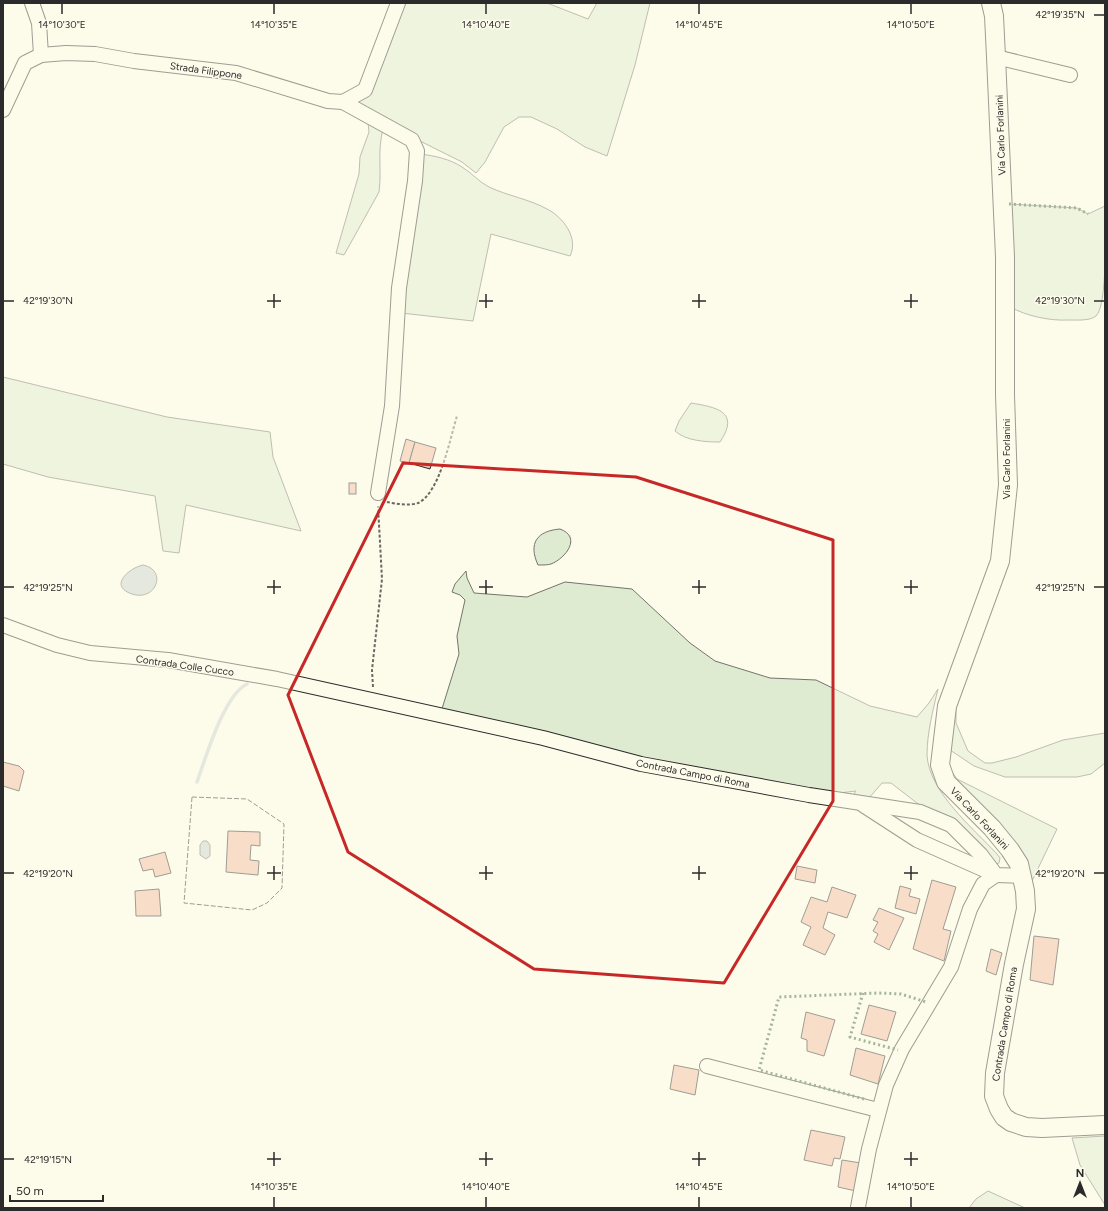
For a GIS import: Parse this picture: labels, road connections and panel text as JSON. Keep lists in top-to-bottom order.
{
  "streets": {
    "main road": ["Via Carlo Forlanini", "Contrada Campo di Roma"],
    "street": ["Strada Filippone", "Contrada Colle Cucco"]
  },
  "crossings": [
    ["Via Carlo Forlanini", "Contrada Campo di Roma"],
    ["Contrada Colle Cucco", "Contrada Campo di Roma"]
  ],
  "scale_bar": "50 m",
  "north": "top",
  "coordinates": [
    "42°19'35\"N",
    "14°10'30\"E",
    "14°10'35\"E",
    "14°10'40\"E",
    "14°10'45\"E",
    "14°10'50\"E",
    "42°19'30\"N",
    "42°19'25\"N",
    "42°19'20\"N",
    "42°19'15\"N"
  ]
}
